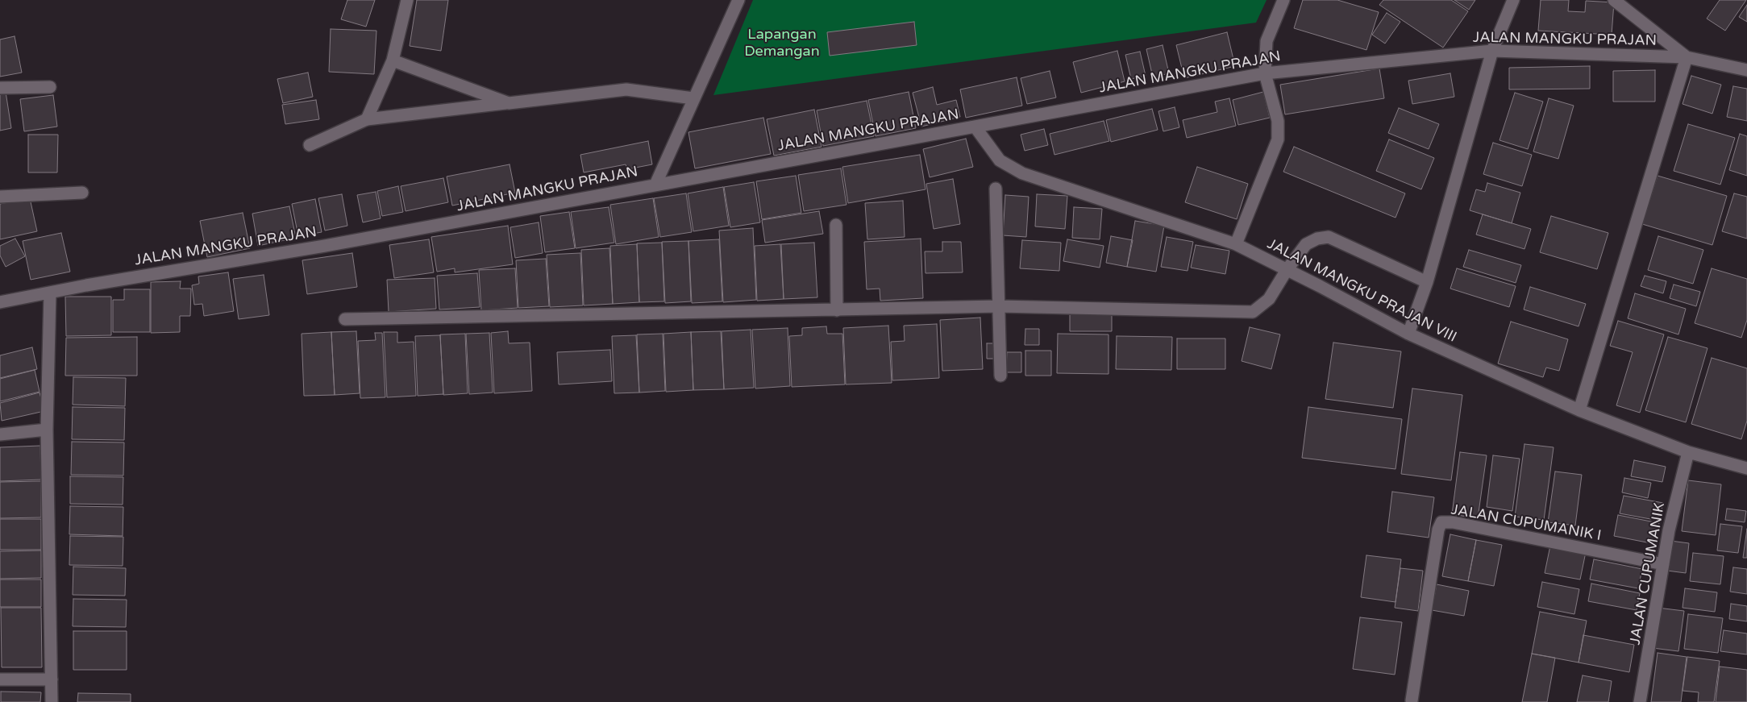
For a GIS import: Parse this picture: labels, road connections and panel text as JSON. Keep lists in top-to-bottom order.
{
  "streets": {
    "street": [
      "JALAN MANGKU PRAJAN",
      "JALAN MANGKU PRAJAN VIII",
      "JALAN CUPUMANIK I",
      "JALAN CUPUMANIK"
    ]
  },
  "crossings": [
    ["JALAN MANGKU PRAJAN", "JALAN MANGKU PRAJAN VIII"],
    ["JALAN MANGKU PRAJAN VIII", "JALAN CUPUMANIK"],
    ["JALAN CUPUMANIK I", "JALAN CUPUMANIK"]
  ],
  "parks": ["Lapangan Demangan"]
}
